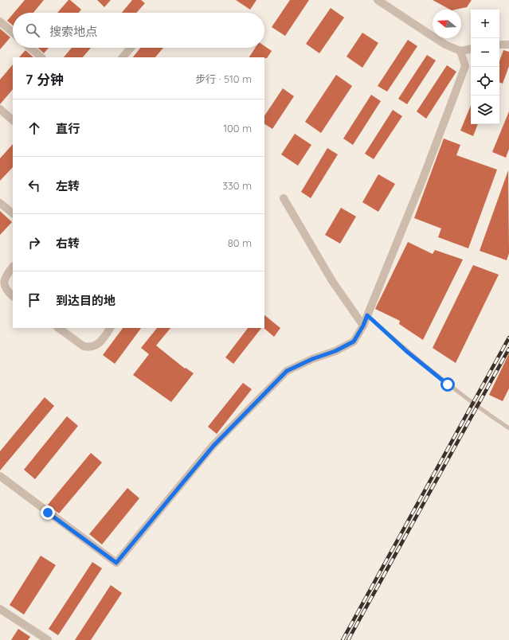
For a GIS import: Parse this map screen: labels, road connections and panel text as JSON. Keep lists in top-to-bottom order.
{
  "north": "left",
  "page": {
    "map_buttons": ["+", "−"],
    "search": "搜索地点",
    "heading": ["7 分钟", "步行 · 510 m"],
    "list": [
      ["直行", "100 m"],
      ["左转", "330 m"],
      ["右转", "80 m"],
      "到达目的地"
    ]
  }
}
